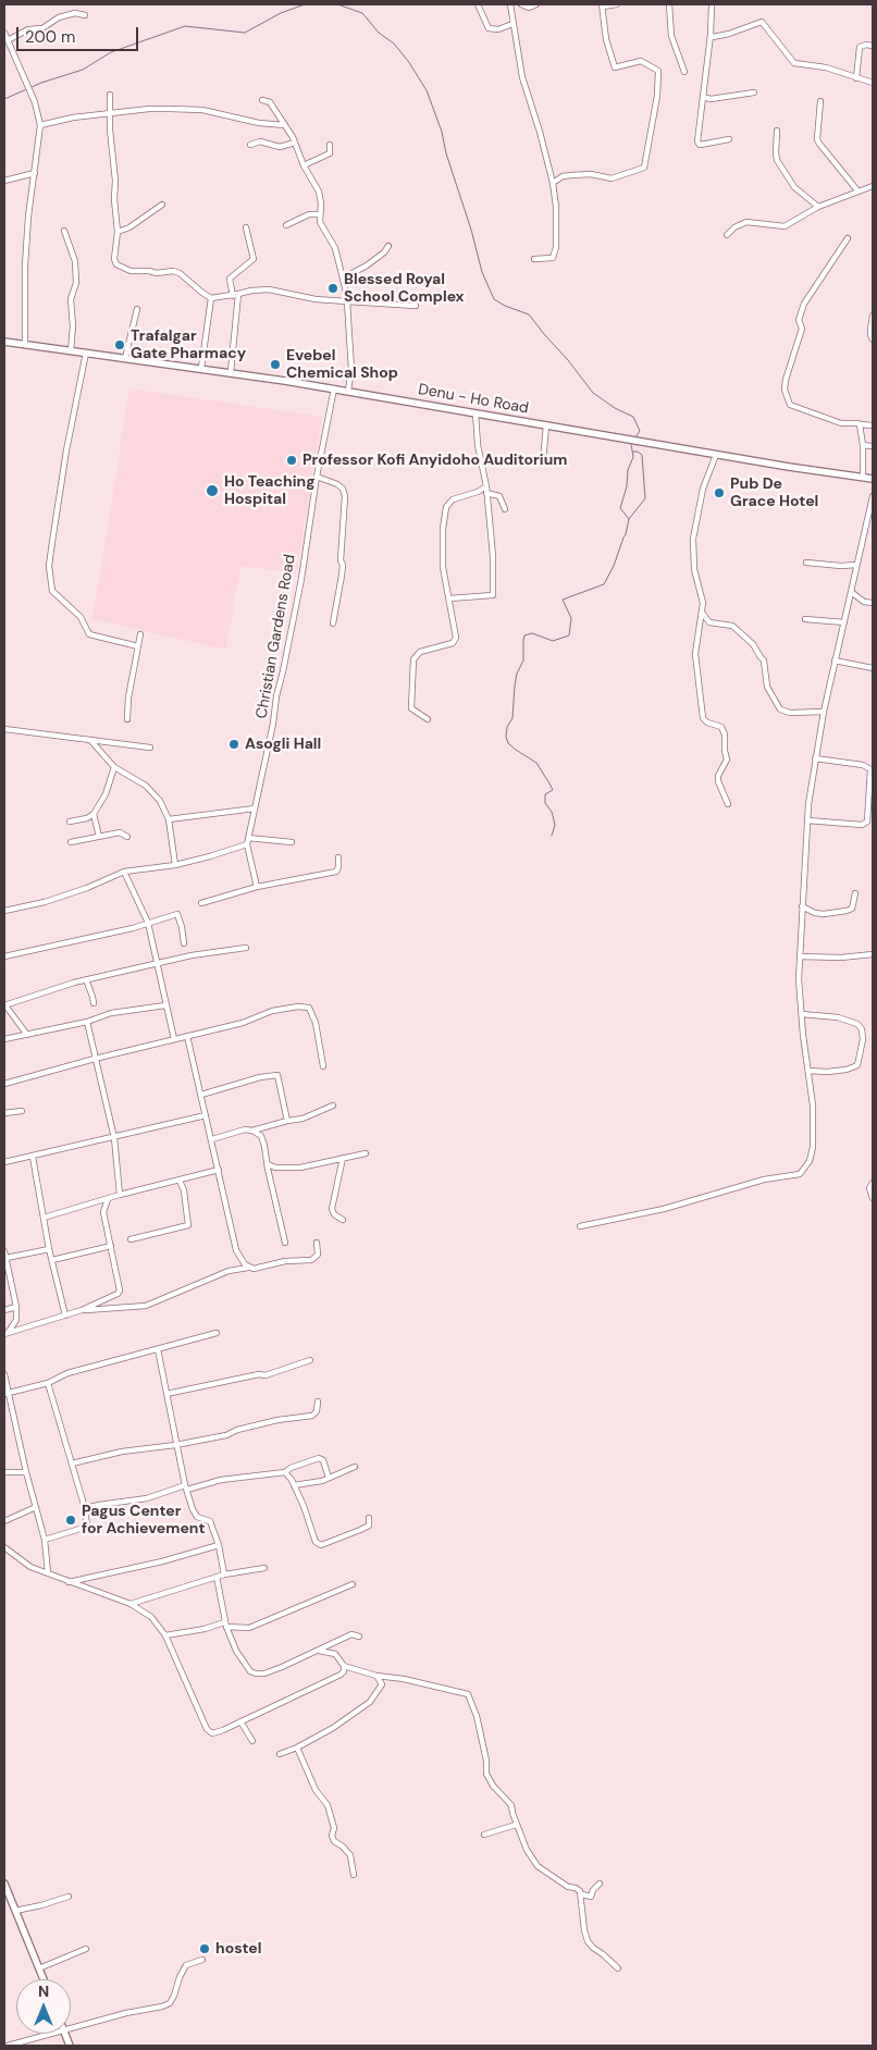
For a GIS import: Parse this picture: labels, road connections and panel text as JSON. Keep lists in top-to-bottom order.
{
  "streets": {
    "main road": ["Denu - Ho Road"],
    "street": ["Christian Gardens Road"]
  },
  "crossings": [
    ["Denu - Ho Road", "Christian Gardens Road"]
  ],
  "places": [
    "Blessed Royal School Complex",
    "Trafalgar Gate Pharmacy",
    "Evebel Chemical Shop",
    "Professor Kofi Anyidoho Auditorium",
    "Ho Teaching Hospital",
    "Pub De Grace Hotel",
    "Asogli Hall",
    "Pagus Center for Achievement",
    "hostel"
  ],
  "scale_bar": "200 m",
  "north": "top"
}
